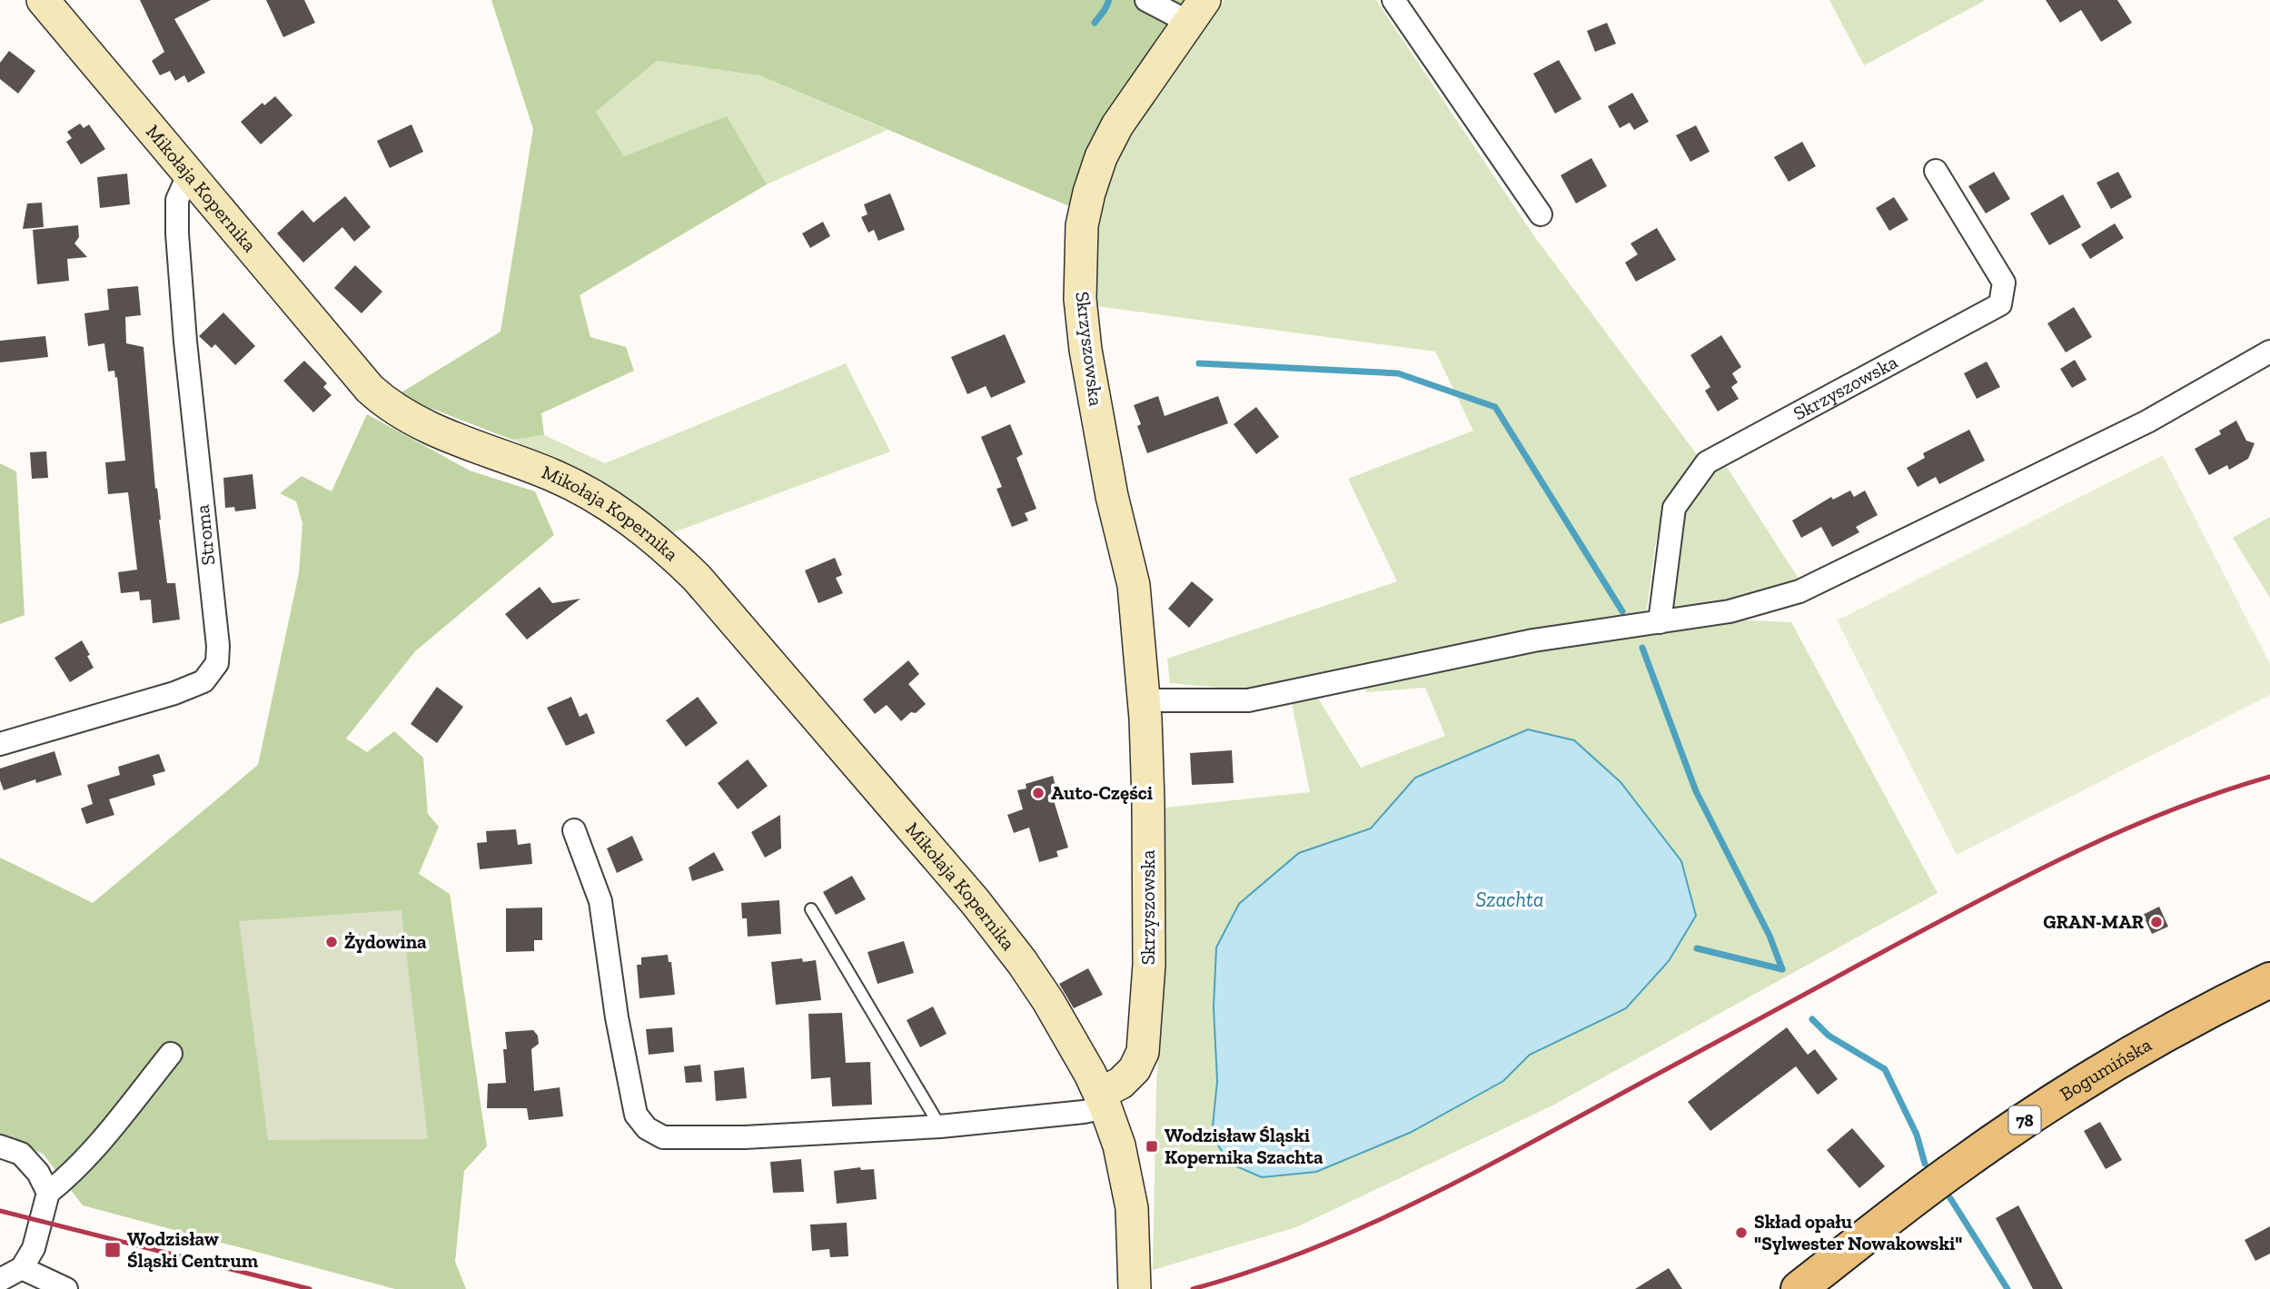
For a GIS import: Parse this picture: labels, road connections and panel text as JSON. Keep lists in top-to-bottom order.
{
  "streets": {
    "main road": ["Bogumińska", "78"],
    "street": ["Mikołaja Kopernika", "Skrzyszowska", "Stroma"]
  },
  "crossings": [
    ["Mikołaja Kopernika", "Skrzyszowska"],
    ["Mikołaja Kopernika", "Stroma"]
  ],
  "water": ["Szachta"],
  "places": {
    "other": [
      "Auto-Części",
      "GRAN-MAR",
      "Żydowina",
      "Skład opału \"Sylwester Nowakowski\""
    ],
    "transit": ["Wodzisław Śląski Kopernika Szachta", "Wodzisław Śląski Centrum"]
  }
}
